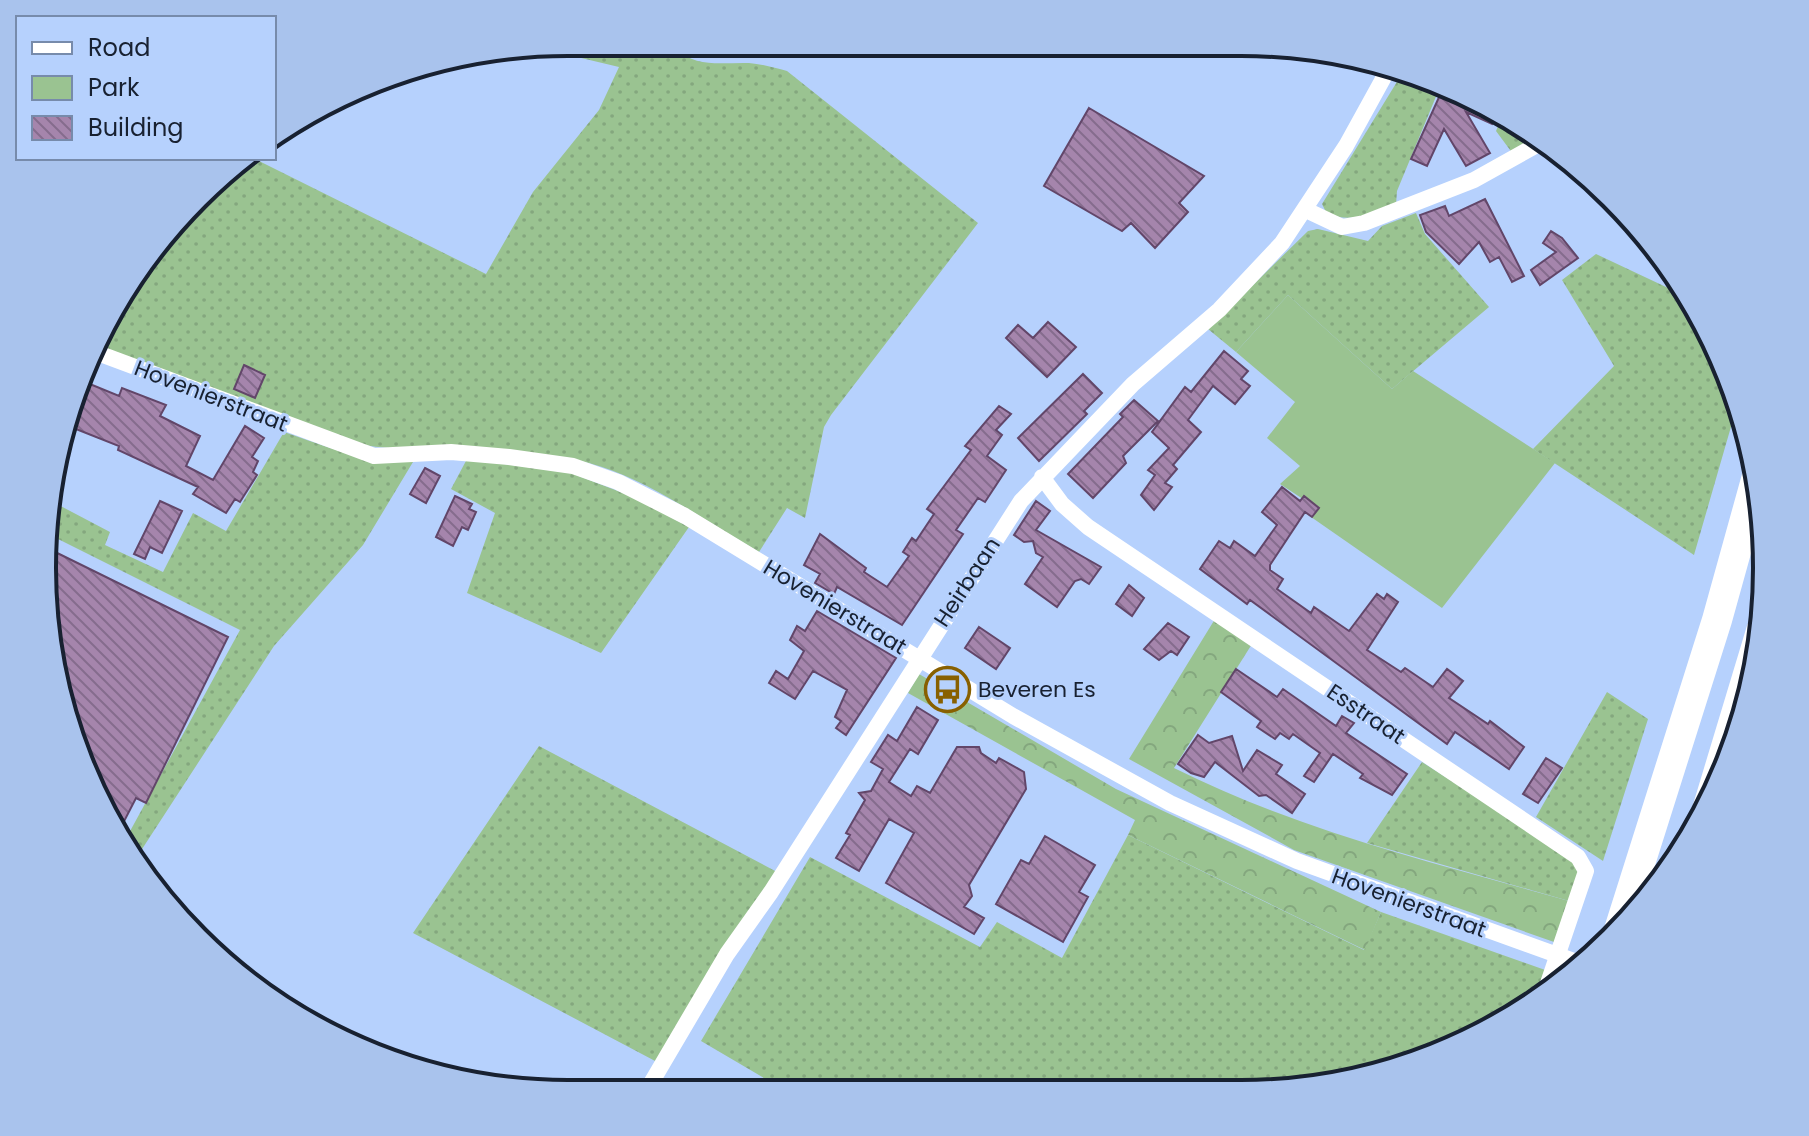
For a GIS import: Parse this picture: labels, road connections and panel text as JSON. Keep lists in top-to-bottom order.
{
  "streets": {
    "street": ["Hovenierstraat", "Heirbaan", "Esstraat"]
  },
  "crossings": [
    ["Hovenierstraat", "Heirbaan"],
    ["Heirbaan", "Esstraat"]
  ],
  "places": {
    "bus stop": ["Beveren Es"]
  },
  "legend": ["Road", "Park", "Building"]
}
